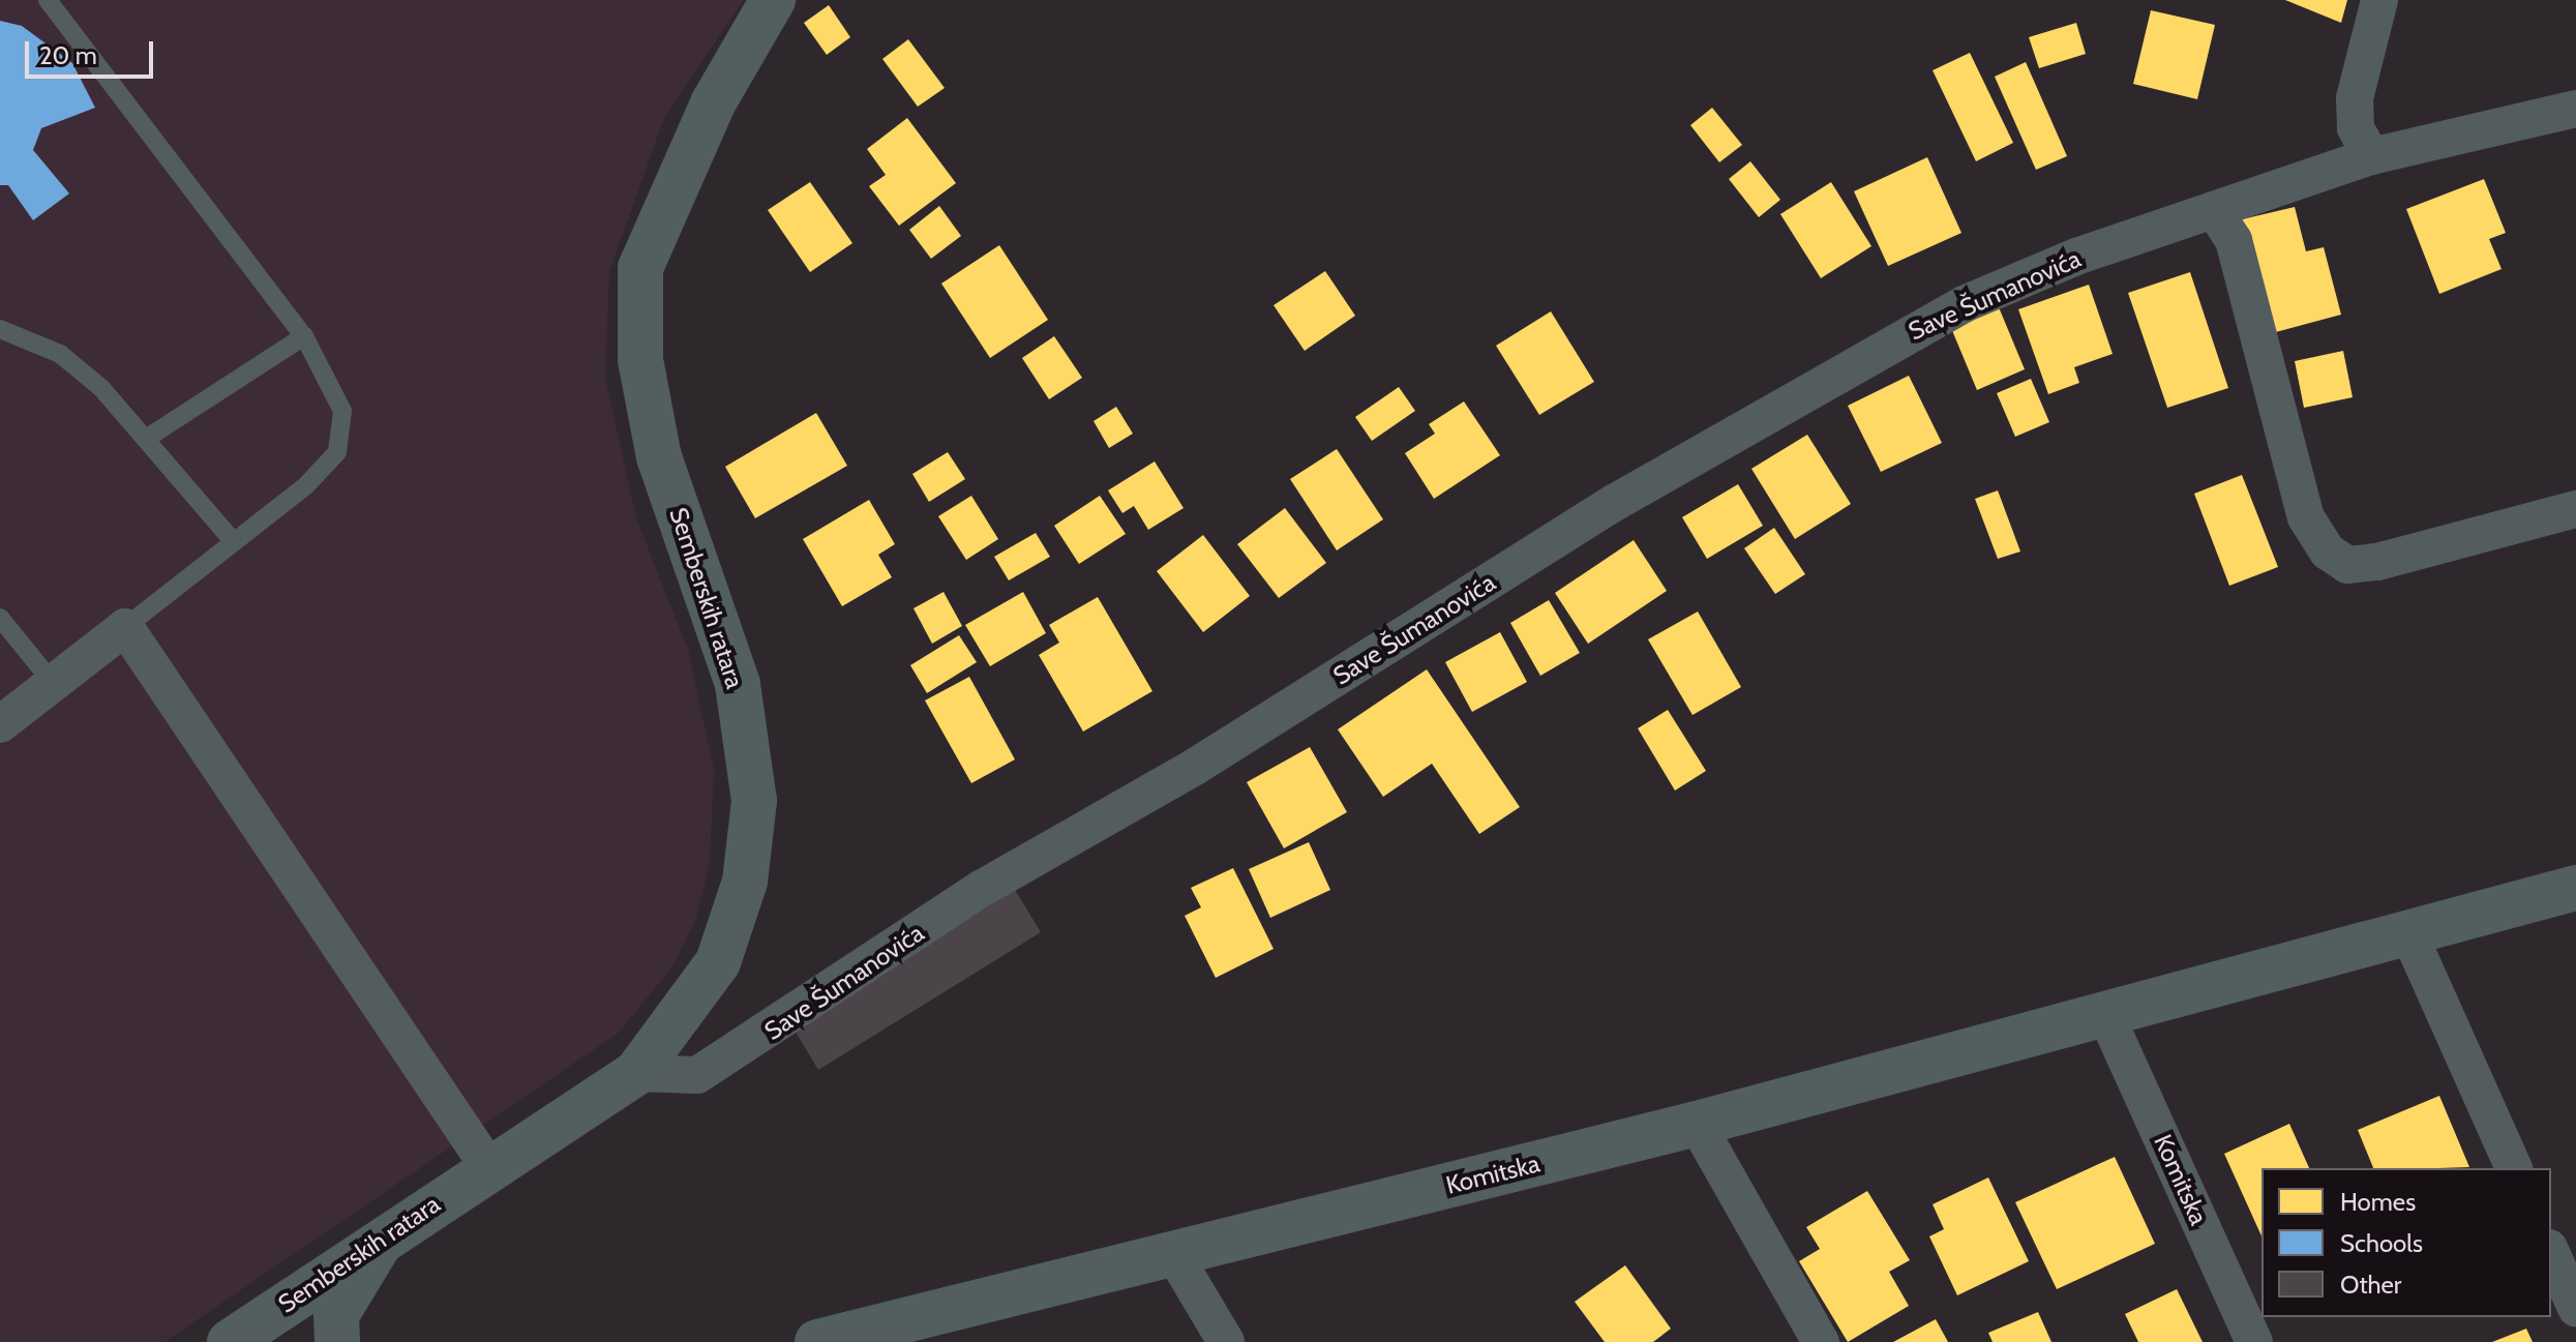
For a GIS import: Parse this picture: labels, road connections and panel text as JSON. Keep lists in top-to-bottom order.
{
  "streets": {
    "main road": ["Semberskih ratara", "Komitska"],
    "street": ["Save Šumanovića"]
  },
  "crossings": [
    ["Save Šumanovića", "Semberskih ratara"]
  ],
  "legend": ["Homes", "Schools", "Other"],
  "scale_bar": "20 m"
}
